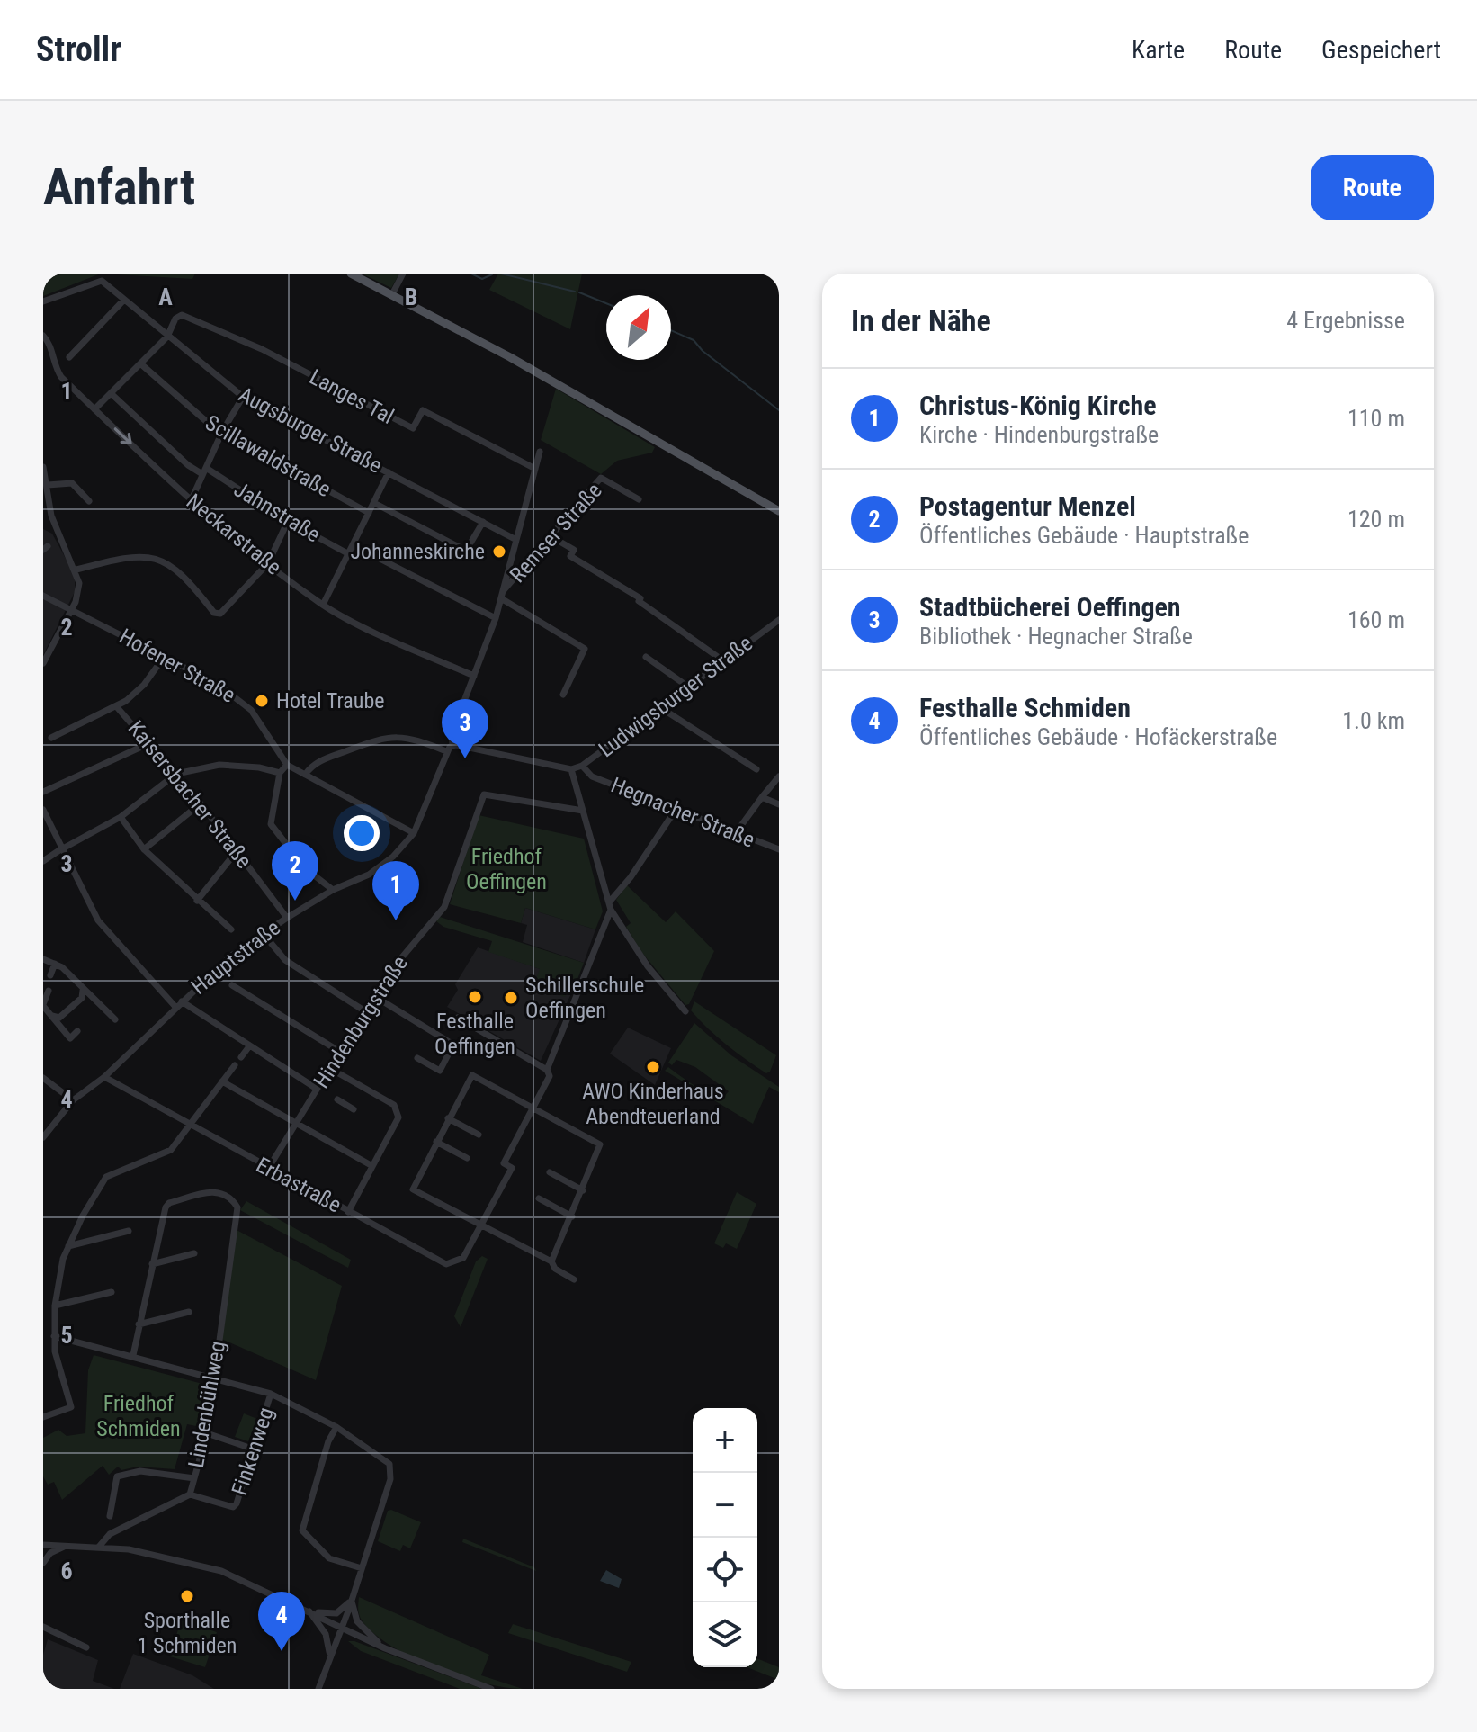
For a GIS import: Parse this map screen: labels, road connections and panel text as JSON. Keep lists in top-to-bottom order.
{
  "streets": {
    "street": [
      "Langes Tal",
      "Augsburger Straße",
      "Scillawaldstraße",
      "Jahnstraße",
      "Remser Straße",
      "Neckarstraße",
      "Hofener Straße",
      "Ludwigsburger Straße",
      "Kaisersbacher Straße",
      "Hegnacher Straße",
      "Hauptstraße",
      "Hindenburgstraße",
      "Erbastraße",
      "Lindenbühlweg",
      "Finkenweg"
    ]
  },
  "crossings": [
    ["Langes Tal", "Augsburger Straße"],
    ["Remser Straße", "Neckarstraße"],
    ["Ludwigsburger Straße", "Hegnacher Straße"],
    ["Kaisersbacher Straße", "Hauptstraße"],
    ["Hegnacher Straße", "Erbastraße"],
    ["Hauptstraße", "Erbastraße"],
    ["Hindenburgstraße", "Erbastraße"],
    ["Lindenbühlweg", "Finkenweg"]
  ],
  "parks": ["Friedhof Oeffingen", "Friedhof Schmiden"],
  "places": [
    "Johanneskirche",
    "Hotel Traube",
    "Festhalle Oeffingen",
    "Schillerschule Oeffingen",
    "AWO Kinderhaus Abendteuerland",
    "Sporthalle 1 Schmiden"
  ],
  "north": "top right",
  "page": {
    "header": "Strollr",
    "nav": ["Karte", "Route", "Gespeichert"],
    "buttons": "Route",
    "title": "Anfahrt",
    "heading": ["In der Nähe", "4 Ergebnisse"],
    "list": [
      {
        "mark": "1",
        "name": "Christus-König Kirche",
        "note": "Kirche · Hindenburgstraße",
        "value": "110 m"
      },
      {
        "mark": "2",
        "name": "Postagentur Menzel",
        "note": "Öffentliches Gebäude · Hauptstraße",
        "value": "120 m"
      },
      {
        "mark": "3",
        "name": "Stadtbücherei Oeffingen",
        "note": "Bibliothek · Hegnacher Straße",
        "value": "160 m"
      },
      {
        "mark": "4",
        "name": "Festhalle Schmiden",
        "note": "Öffentliches Gebäude · Hofäckerstraße",
        "value": "1.0 km"
      }
    ],
    "pins": [
      "3",
      "2",
      "1",
      "4"
    ],
    "map_buttons": ["+", "−"]
  },
  "grid": {
    "columns": ["A", "B"],
    "rows": [
      "1",
      "2",
      "3",
      "4",
      "5",
      "6"
    ]
  }
}
